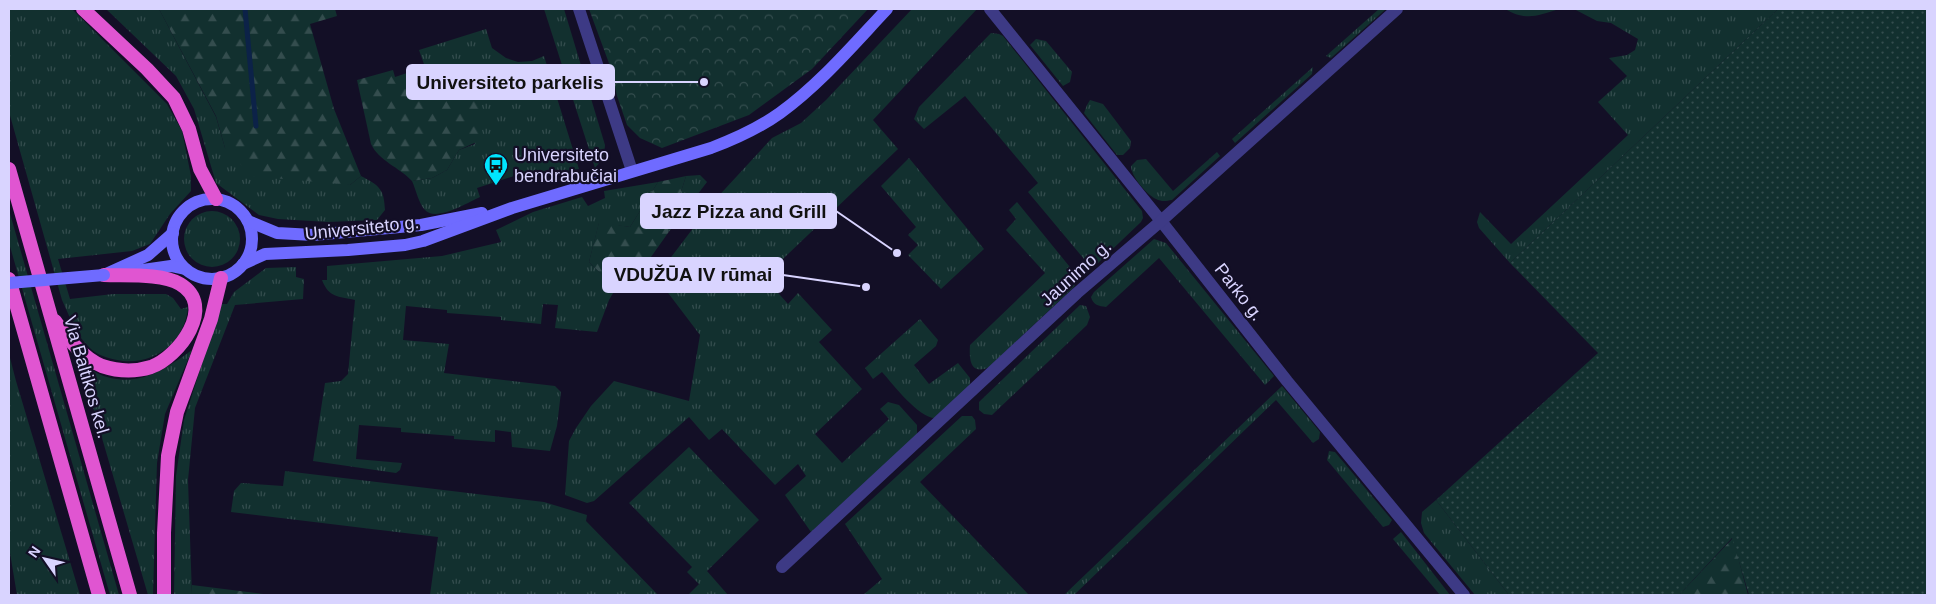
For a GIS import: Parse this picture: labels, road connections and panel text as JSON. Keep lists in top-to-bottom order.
{
  "streets": {
    "highway": ["Via Baltikos kel."],
    "main road": ["Universiteto g."],
    "street": ["Jaunimo g.", "Parko g."]
  },
  "crossings": [
    ["Jaunimo g.", "Parko g."]
  ],
  "places": {
    "other": ["Universiteto parkelis", "Jazz Pizza and Grill", "VDUŽŪA IV rūmai"],
    "bus stop": ["Universiteto bendrabučiai"]
  },
  "north": "top left"
}
